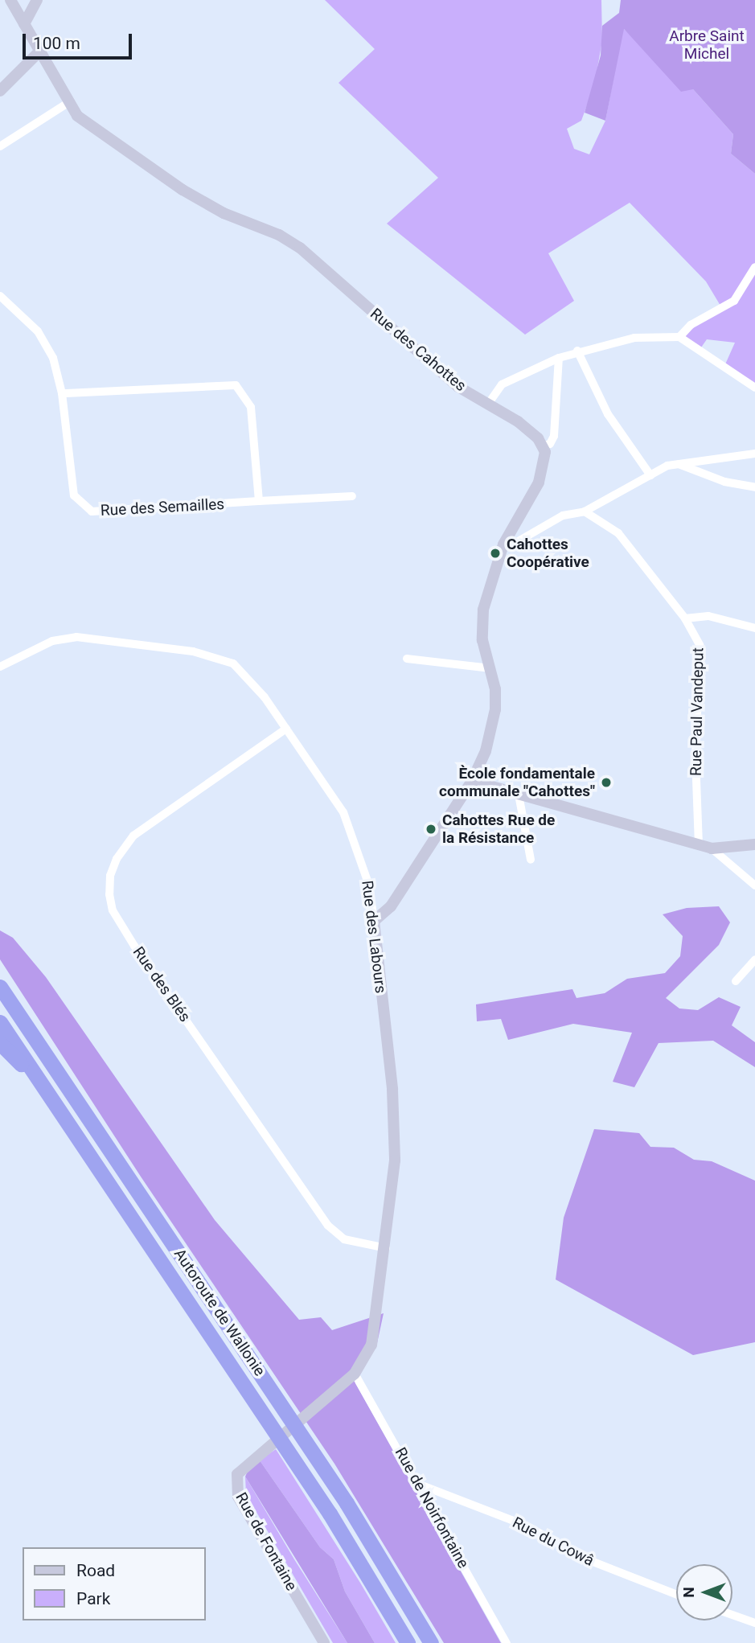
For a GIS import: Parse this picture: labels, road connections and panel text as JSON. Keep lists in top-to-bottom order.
{
  "streets": {
    "highway": ["Autoroute de Wallonie"],
    "street": [
      "Rue des Cahottes",
      "Rue des Semailles",
      "Rue Paul Vandeput",
      "Rue des Labours",
      "Rue des Blés",
      "Rue de Noirfontaine",
      "Rue de Fontaine",
      "Rue du Cowâ"
    ]
  },
  "crossings": [
    ["Rue des Labours", "Rue des Blés"],
    ["Rue des Labours", "Rue de Noirfontaine"],
    ["Rue des Labours", "Rue de Fontaine"],
    ["Rue de Noirfontaine", "Rue du Cowâ"]
  ],
  "parks": ["Arbre Saint Michel"],
  "places": ["Cahottes Coopérative", "Ècole fondamentale communale \"Cahottes\"", "Cahottes Rue de la Résistance"],
  "legend": ["Road", "Park"],
  "scale_bar": "100 m",
  "north": "left"
}
